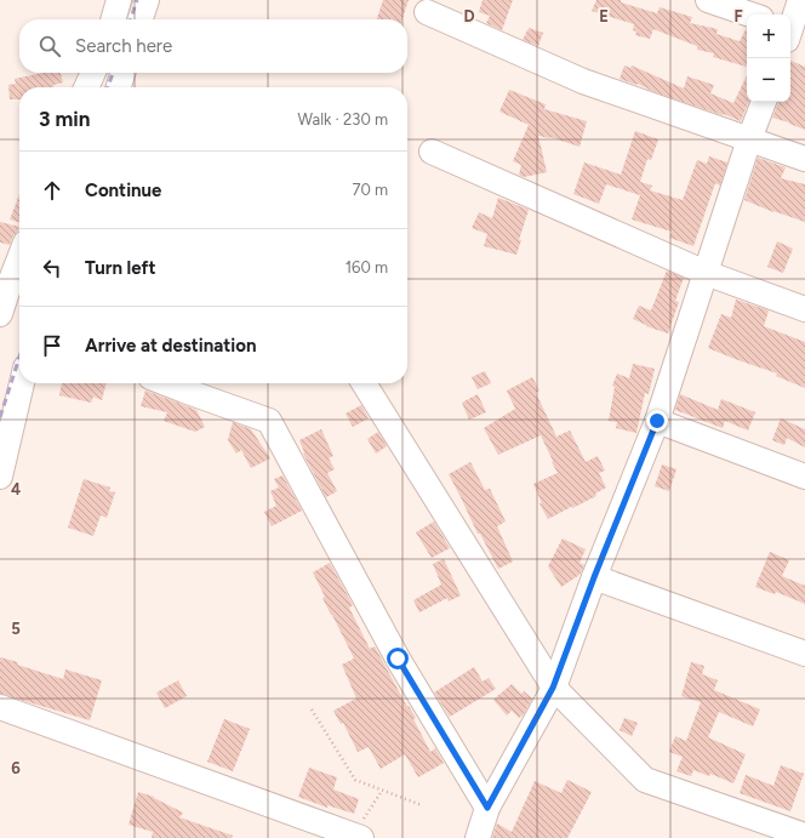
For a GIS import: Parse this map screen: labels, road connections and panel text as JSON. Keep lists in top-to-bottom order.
{
  "page": {
    "map_buttons": ["+", "−"],
    "search": "Search here",
    "heading": ["3 min", "Walk · 230 m"],
    "list": [
      ["Continue", "70 m"],
      ["Turn left", "160 m"],
      "Arrive at destination"
    ]
  },
  "grid": {
    "columns": ["D", "E", "F"],
    "rows": ["4", "5", "6"]
  }
}
